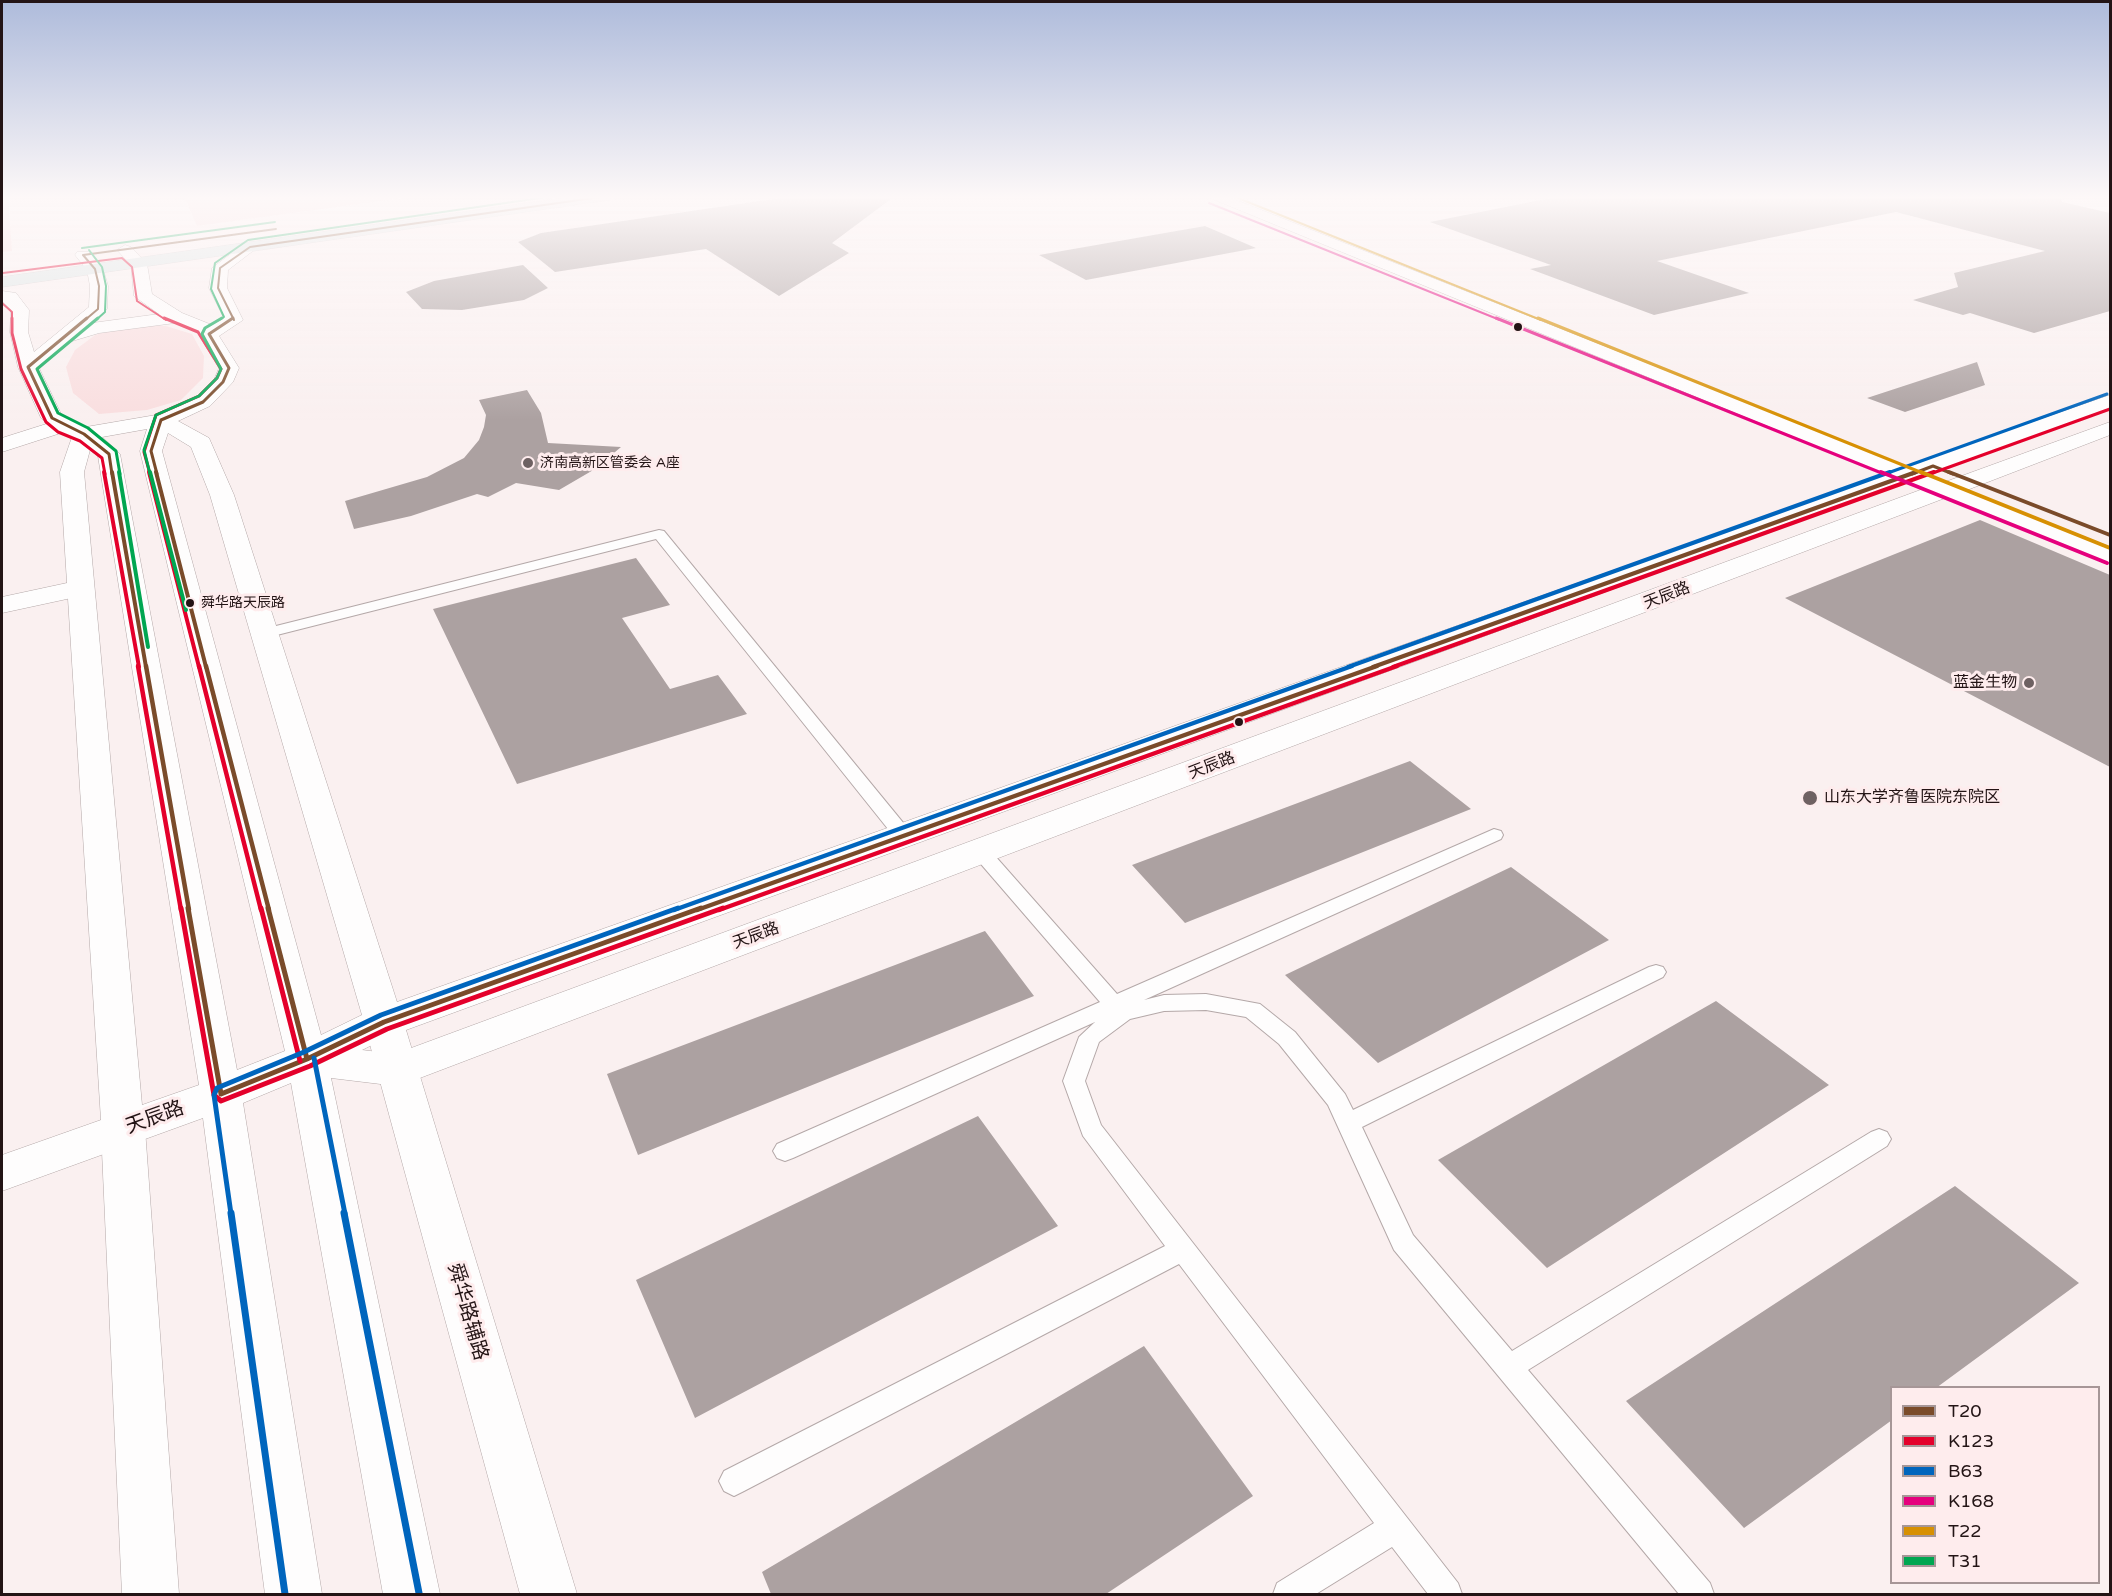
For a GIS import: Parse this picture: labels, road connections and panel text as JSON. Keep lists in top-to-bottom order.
{
  "streets": {
    "main road": ["天辰路", "舜华路辅路"]
  },
  "crossings": [
    ["天辰路", "舜华路辅路"]
  ],
  "places": [
    "济南高新区管委会 A座",
    "舜华路天辰路",
    "蓝金生物",
    "山东大学齐鲁医院东院区"
  ],
  "lines": [
    "transit line T20",
    "transit line K123",
    "transit line K168",
    "transit line T22",
    "transit line T31",
    "transit line B63"
  ],
  "legend": [
    "T20",
    "K123",
    "B63",
    "K168",
    "T22",
    "T31"
  ]
}
